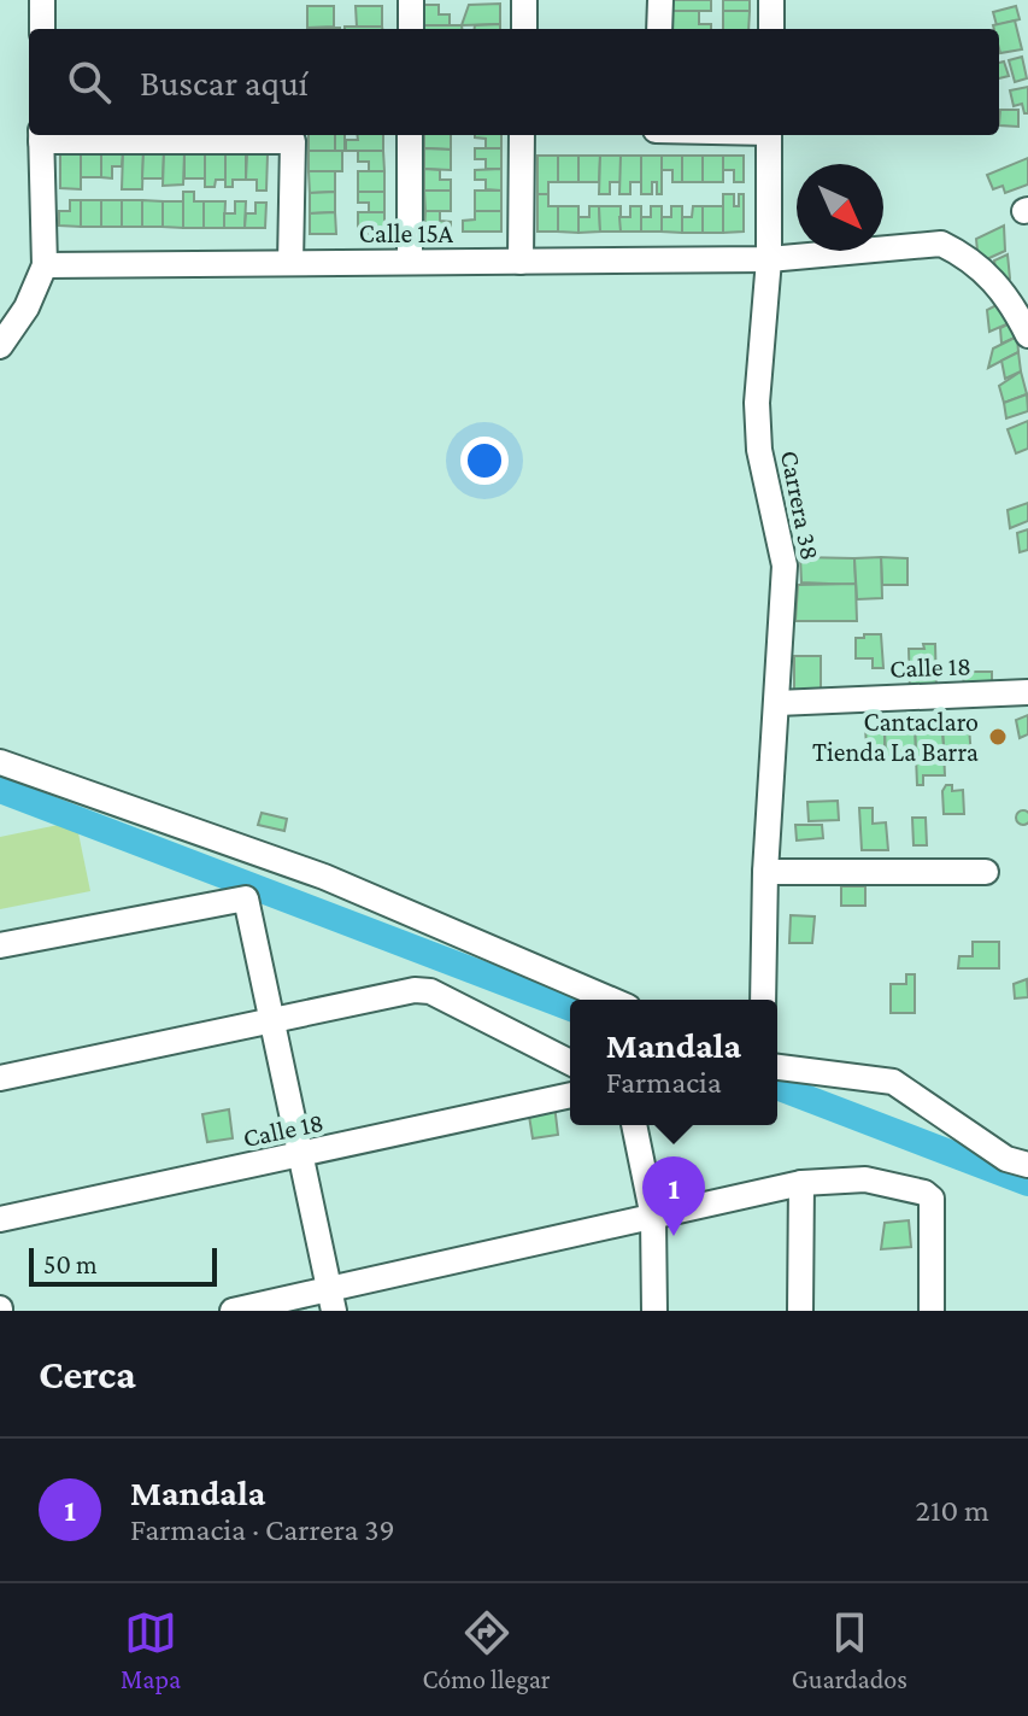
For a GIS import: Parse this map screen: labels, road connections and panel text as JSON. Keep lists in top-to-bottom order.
{
  "streets": {
    "street": ["Calle 15A", "Carrera 38", "Calle 18"]
  },
  "crossings": [
    ["Calle 15A", "Carrera 38"],
    ["Carrera 38", "Calle 18"]
  ],
  "places": ["Cantaclaro Tienda La Barra"],
  "scale_bar": "50 m",
  "north": "bottom right",
  "page": {
    "search": "Buscar aquí",
    "popup": ["Mandala", "Farmacia"],
    "pins": "1",
    "scale": "50 m",
    "heading": "Cerca",
    "list": [
      {
        "mark": "1",
        "name": "Mandala",
        "note": "Farmacia · Carrera 39",
        "value": "210 m"
      }
    ],
    "nav": ["Mapa", "Cómo llegar", "Guardados"]
  }
}
